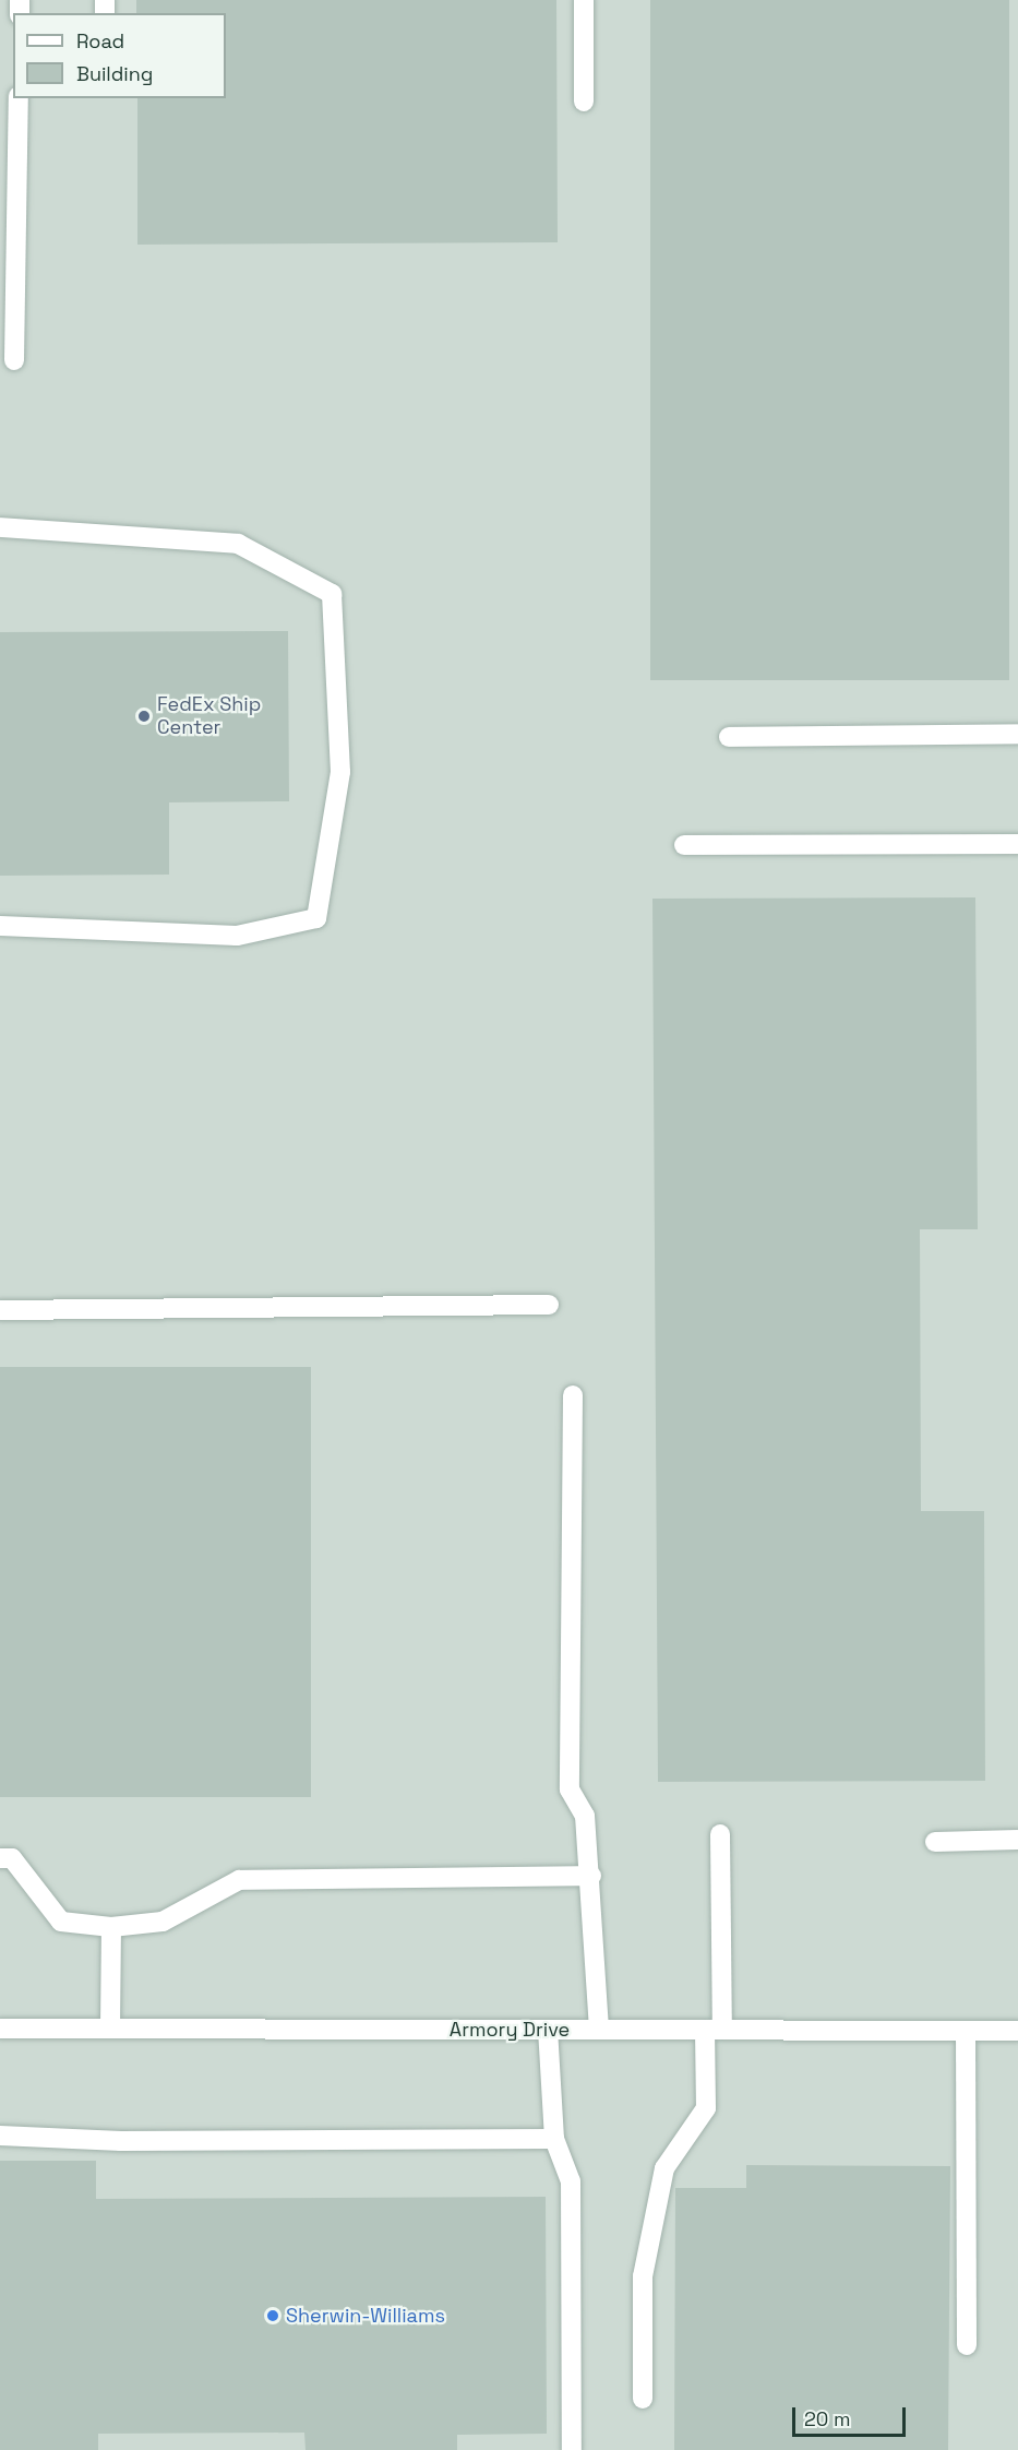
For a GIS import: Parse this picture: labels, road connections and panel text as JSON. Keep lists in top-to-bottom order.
{
  "streets": {
    "street": ["Armory Drive"]
  },
  "places": ["FedEx Ship Center", "Sherwin-Williams"],
  "legend": ["Road", "Building"],
  "scale_bar": "20 m"
}
